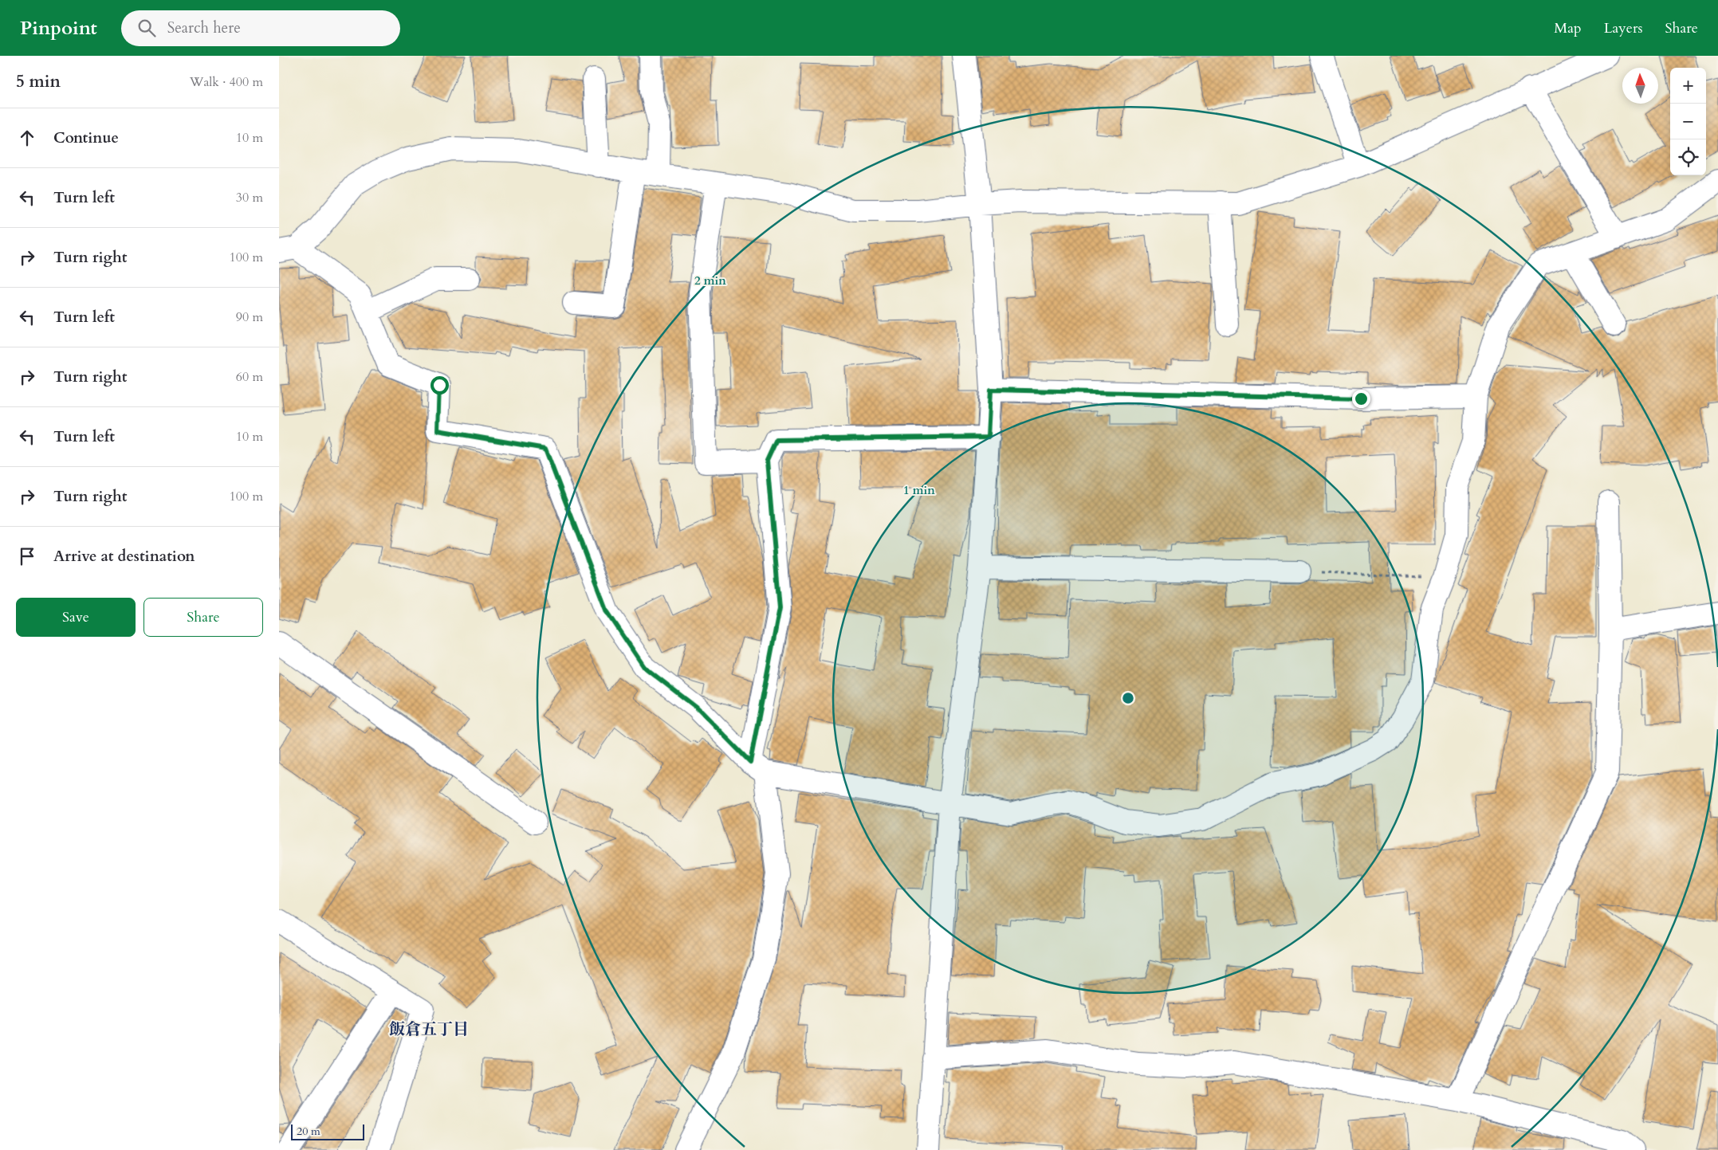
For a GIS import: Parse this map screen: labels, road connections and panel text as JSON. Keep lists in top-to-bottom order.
{
  "districts": ["飯倉五丁目"],
  "scale_bar": "20 m",
  "north": "top",
  "page": {
    "header": "Pinpoint",
    "search": "Search here",
    "nav": ["Map", "Layers", "Share"],
    "heading": ["5 min", "Walk · 400 m"],
    "map_buttons": ["+", "−"],
    "list": [
      ["Continue", "10 m"],
      ["Turn left", "30 m"],
      ["Turn right", "100 m"],
      ["Turn left", "90 m"],
      ["Turn right", "60 m"],
      ["Turn left", "10 m"],
      ["Turn right", "100 m"],
      "Arrive at destination"
    ],
    "buttons": ["Save", "Share"],
    "scale": "20 m"
  },
  "rings": ["2 min", "1 min"]
}
